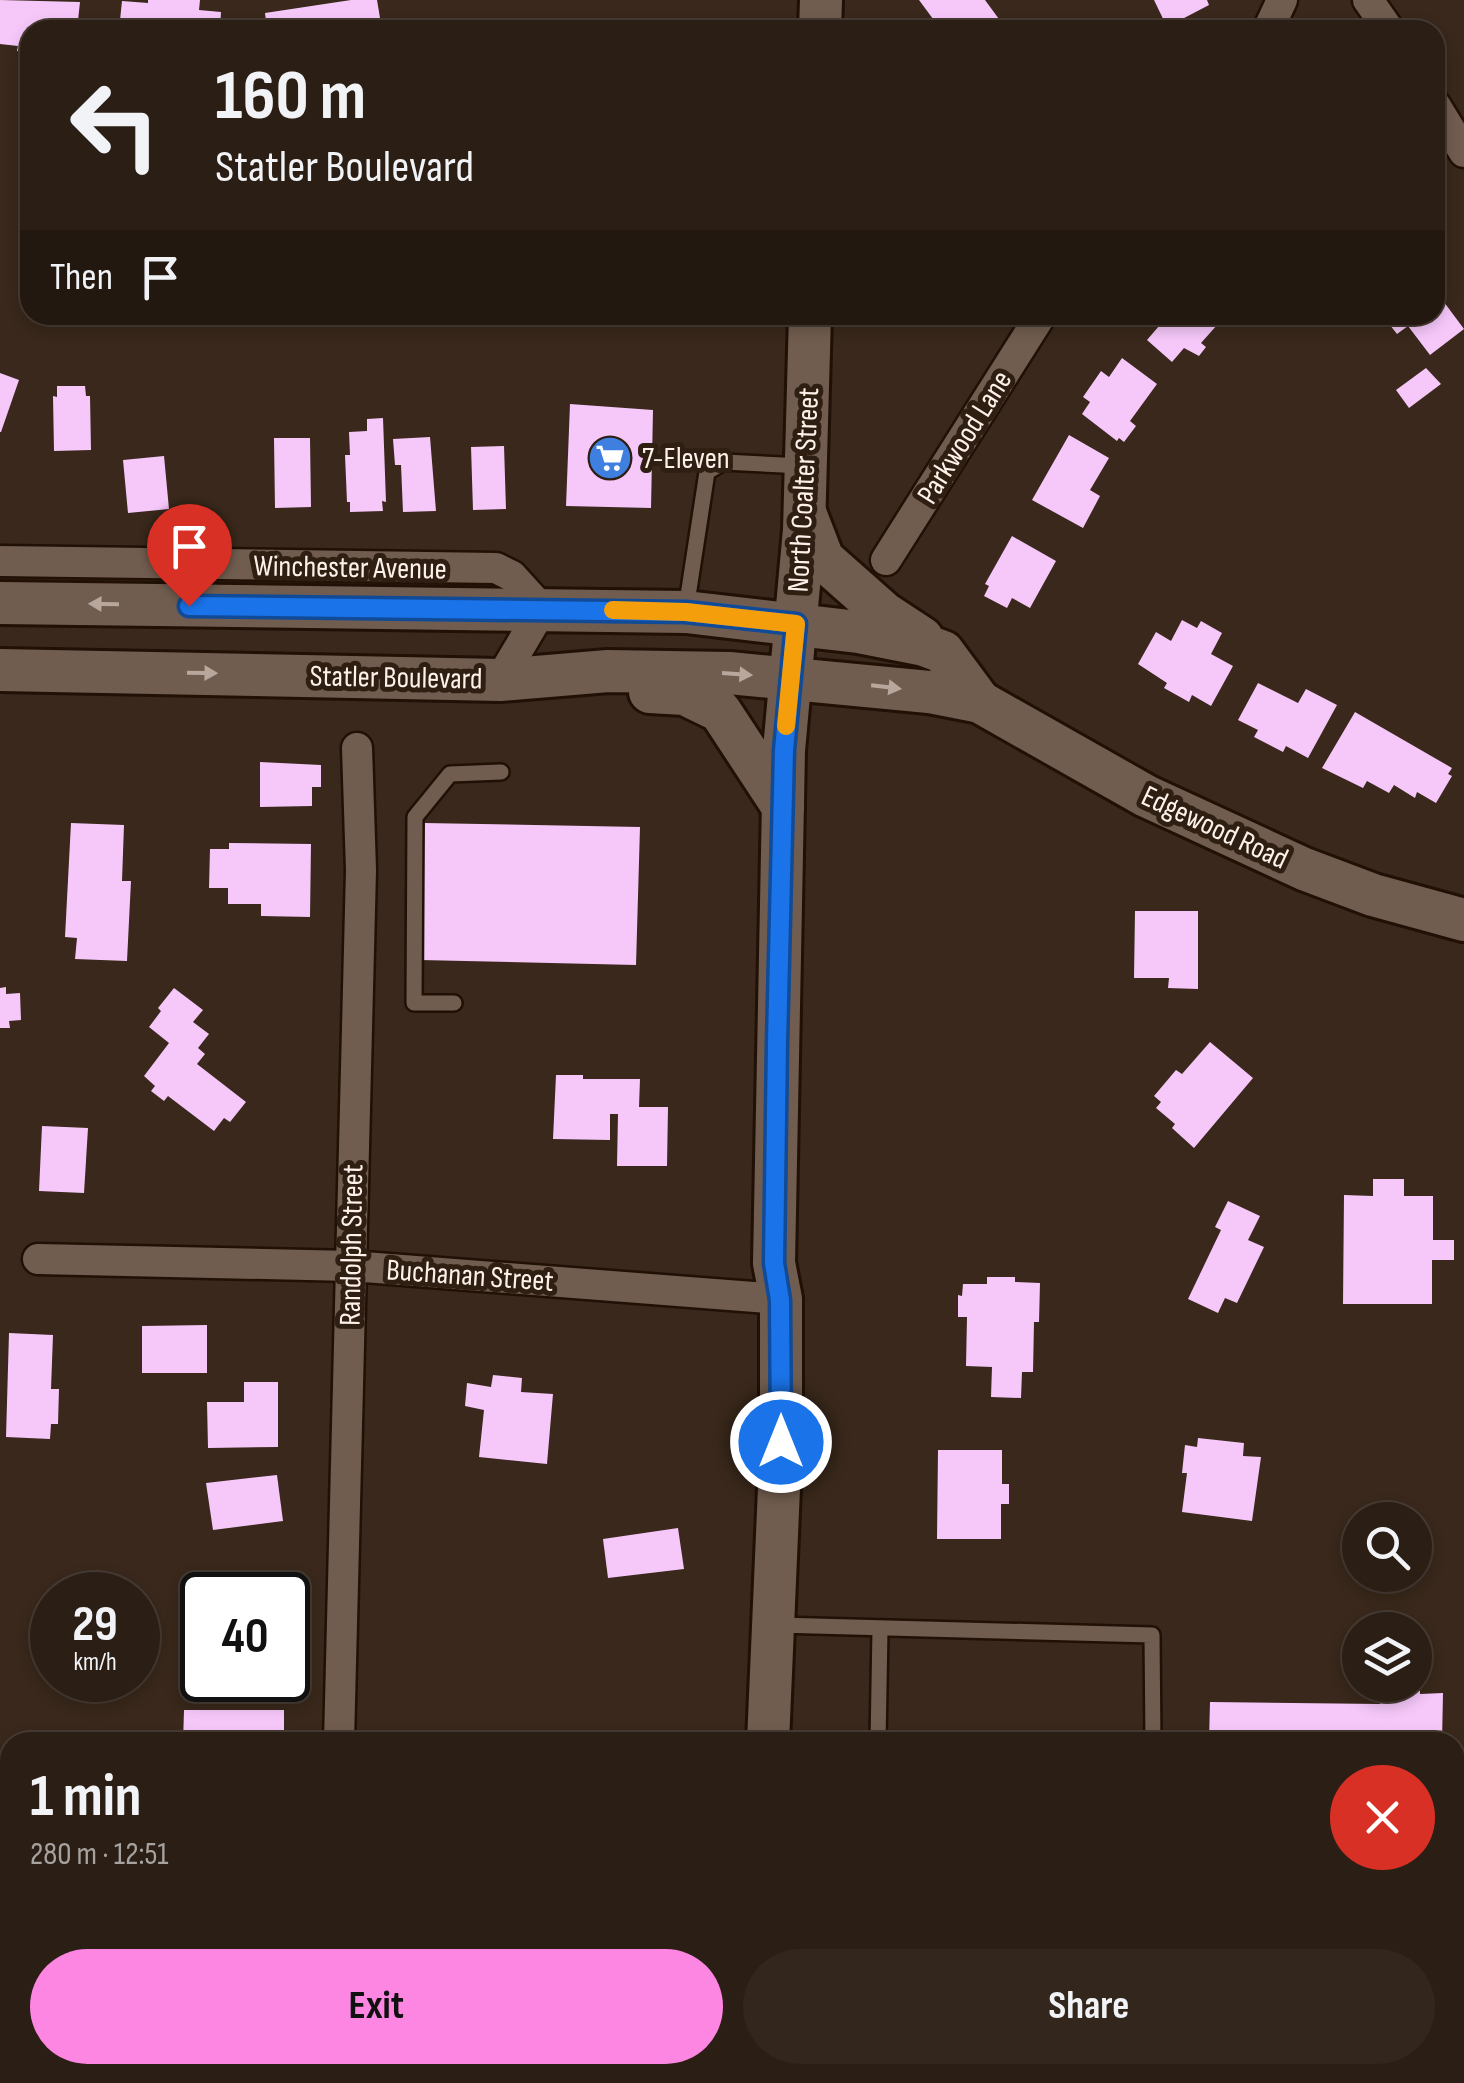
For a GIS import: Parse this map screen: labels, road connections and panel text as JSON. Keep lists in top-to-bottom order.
{
  "streets": {
    "main road": ["North Coalter Street", "Statler Boulevard", "Edgewood Road"],
    "street": [
      "Parkwood Lane",
      "Winchester Avenue",
      "Randolph Street",
      "Buchanan Street"
    ]
  },
  "crossings": [
    ["North Coalter Street", "Statler Boulevard"],
    ["North Coalter Street", "Edgewood Road"],
    ["North Coalter Street", "Buchanan Street"],
    ["Statler Boulevard", "Edgewood Road"],
    ["Randolph Street", "Buchanan Street"]
  ],
  "places": {
    "supermarket": ["7-Eleven"]
  },
  "page": {
    "turn": ["160 m", "Statler Boulevard"],
    "then": "Then",
    "speed": "29 km/h",
    "limit": "40",
    "heading": ["1 min", "280 m · 12:51"],
    "buttons": ["Exit", "Share"]
  }
}
